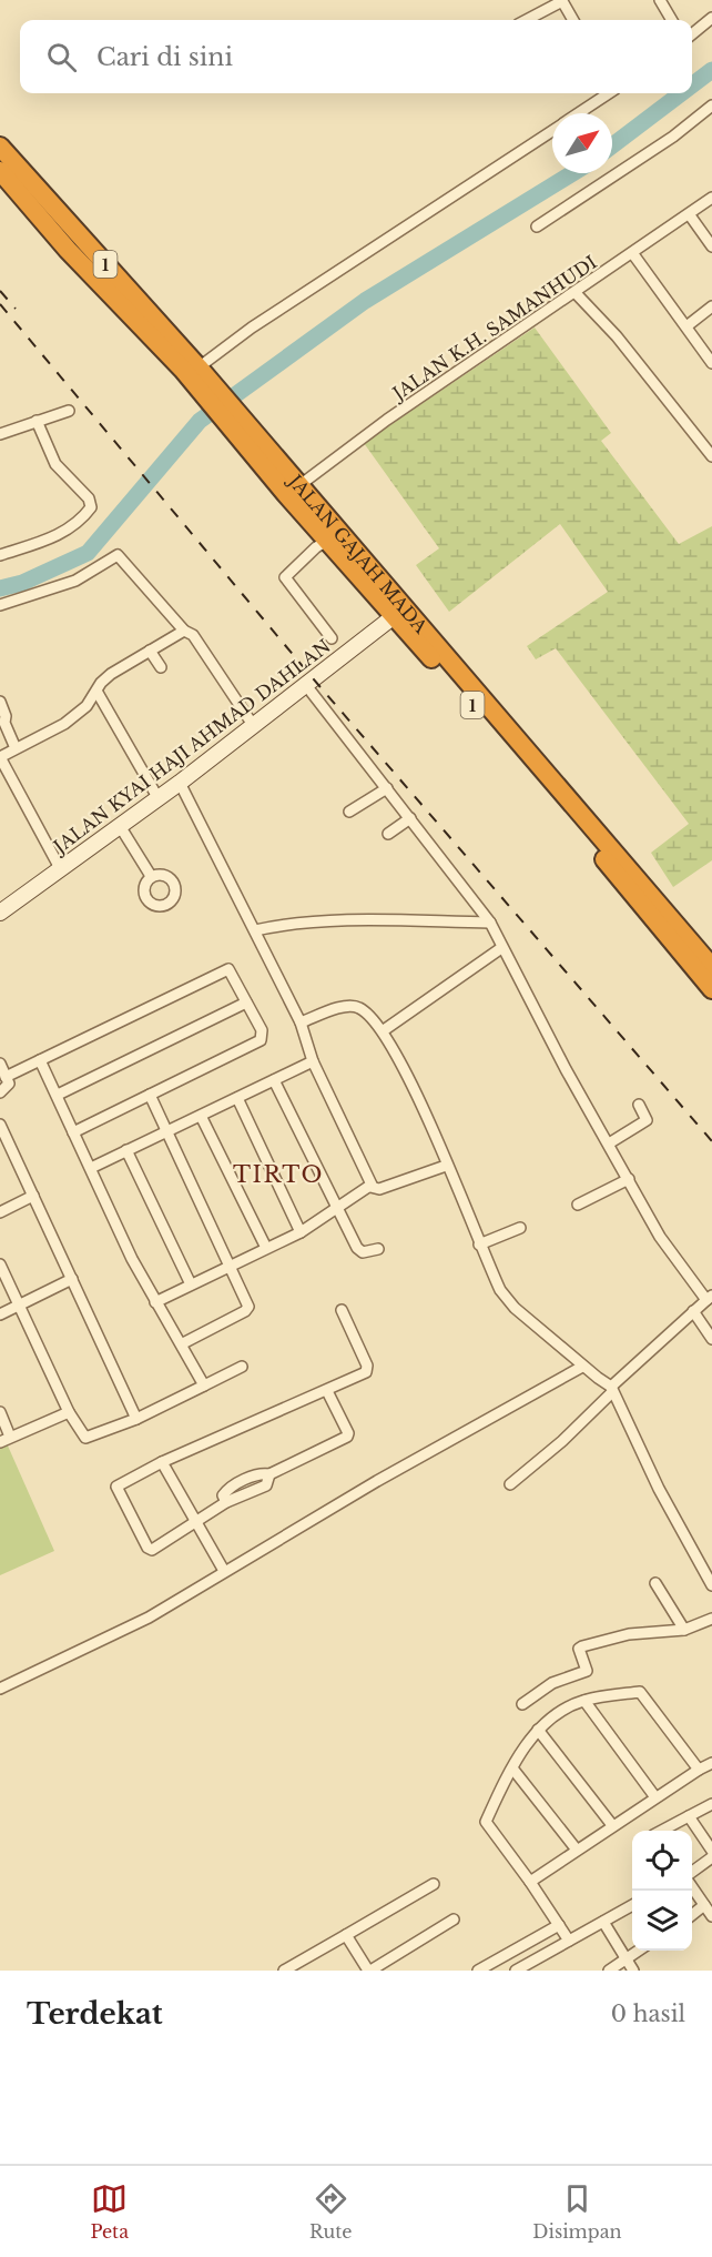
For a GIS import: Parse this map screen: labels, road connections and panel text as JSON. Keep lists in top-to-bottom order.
{
  "streets": {
    "highway": ["1", "JALAN GAJAH MADA"],
    "street": ["JALAN K.H. SAMANHUDI", "JALAN KYAI HAJI AHMAD DAHLAN"]
  },
  "crossings": [
    ["JALAN K.H. SAMANHUDI", "JALAN GAJAH MADA"],
    ["JALAN GAJAH MADA", "JALAN KYAI HAJI AHMAD DAHLAN"]
  ],
  "districts": ["TIRTO"],
  "north": "top right",
  "page": {
    "search": "Cari di sini",
    "heading": ["Terdekat", "0 hasil"],
    "nav": ["Peta", "Rute", "Disimpan"]
  }
}
